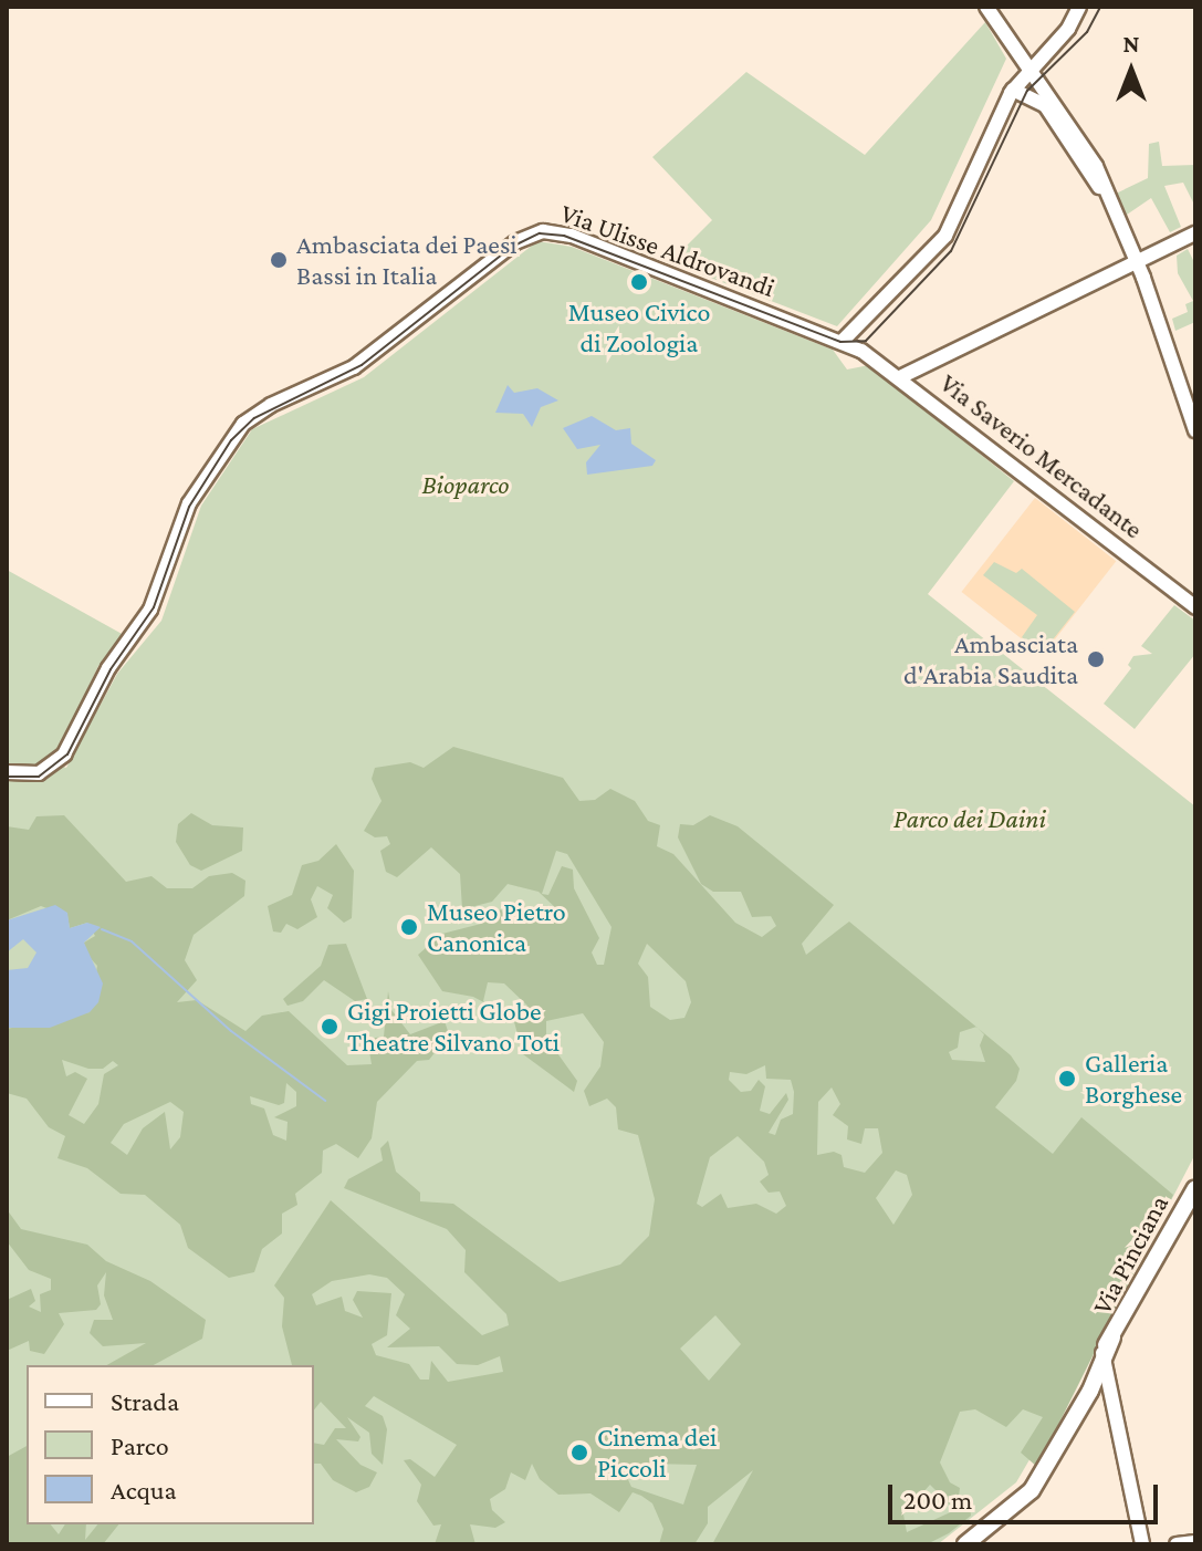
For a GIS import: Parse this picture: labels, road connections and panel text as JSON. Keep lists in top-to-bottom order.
{
  "streets": {
    "main road": ["Via Pinciana"],
    "street": ["Via Ulisse Aldrovandi", "Via Saverio Mercadante"]
  },
  "crossings": [
    ["Via Ulisse Aldrovandi", "Via Saverio Mercadante"]
  ],
  "parks": ["Bioparco", "Parco dei Daini"],
  "places": [
    "Ambasciata dei Paesi Bassi in Italia",
    "Museo Civico di Zoologia",
    "Ambasciata d'Arabia Saudita",
    "Museo Pietro Canonica",
    "Gigi Proietti Globe Theatre Silvano Toti",
    "Galleria Borghese",
    "Cinema dei Piccoli"
  ],
  "legend": ["Strada", "Parco", "Acqua"],
  "scale_bar": "200 m",
  "north": "top"
}
